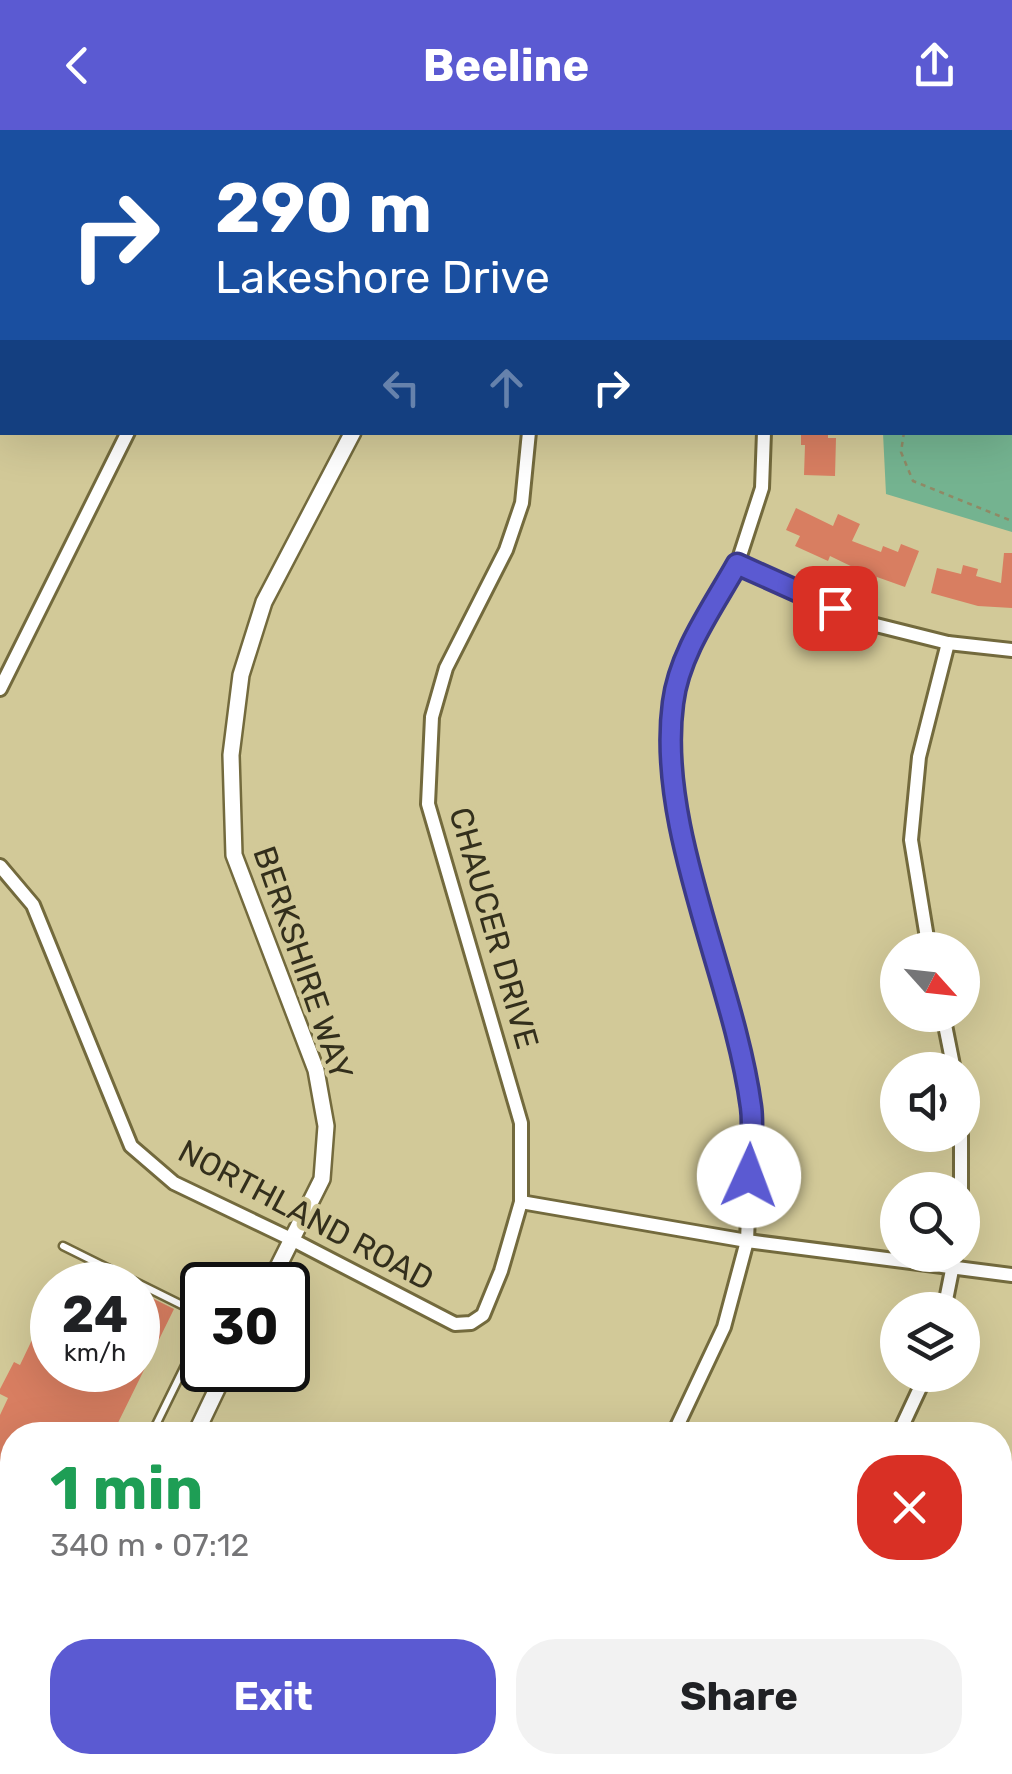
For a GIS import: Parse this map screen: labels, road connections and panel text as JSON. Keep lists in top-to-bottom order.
{
  "streets": {
    "street": ["CHAUCER DRIVE", "BERKSHIRE WAY", "NORTHLAND ROAD"]
  },
  "crossings": [
    ["CHAUCER DRIVE", "NORTHLAND ROAD"],
    ["BERKSHIRE WAY", "NORTHLAND ROAD"]
  ],
  "north": "bottom right",
  "page": {
    "header": "Beeline",
    "turn": ["290 m", "Lakeshore Drive"],
    "speed": "24 km/h",
    "limit": "30",
    "heading": ["1 min", "340 m · 07:12"],
    "buttons": ["Exit", "Share"]
  }
}
